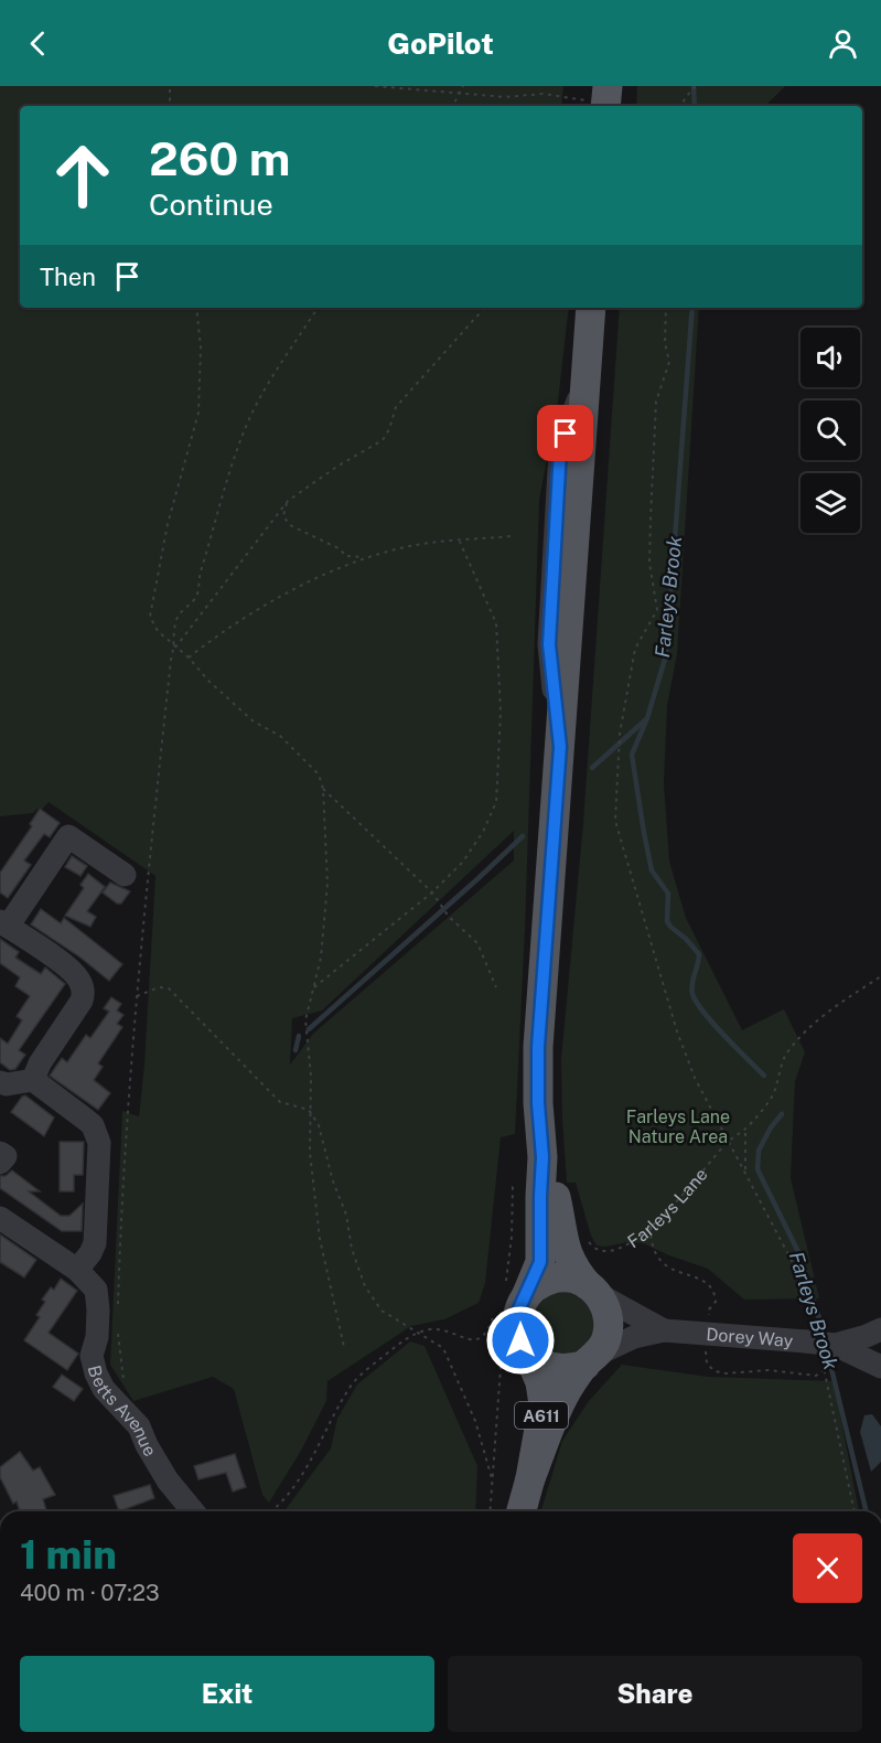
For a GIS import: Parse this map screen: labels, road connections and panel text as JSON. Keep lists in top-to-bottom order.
{
  "streets": {
    "main road": ["A611"],
    "street": ["Dorey Way", "Betts Avenue"],
    "path": ["Farleys Lane"]
  },
  "crossings": [
    ["Dorey Way", "A611"]
  ],
  "water": ["Farleys Brook"],
  "parks": ["Farleys Lane Nature Area"],
  "page": {
    "header": "GoPilot",
    "turn": ["260 m", "Continue"],
    "then": "Then",
    "heading": ["1 min", "400 m · 07:23"],
    "buttons": ["Exit", "Share"]
  }
}
